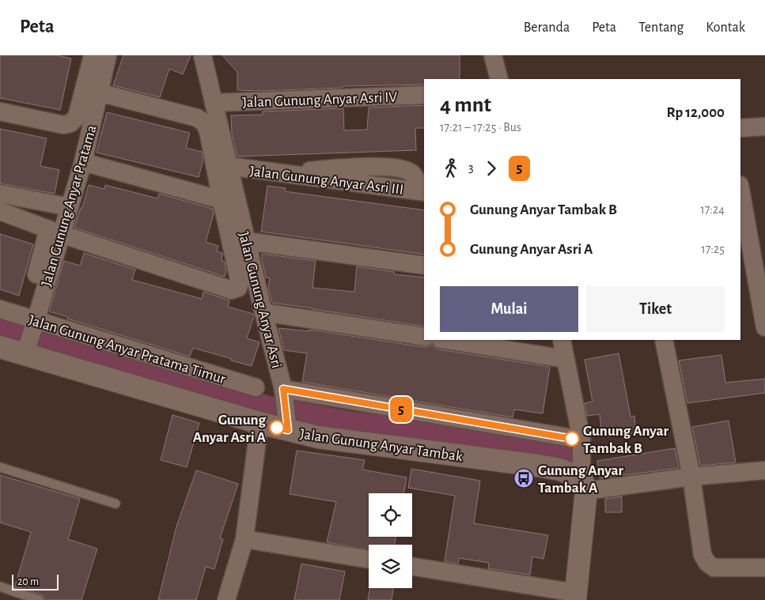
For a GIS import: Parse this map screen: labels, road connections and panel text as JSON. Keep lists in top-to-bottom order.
{
  "streets": {
    "street": [
      "Jalan Gunung Anyar Asri IV",
      "Jalan Gunung Anyar Asri III",
      "Jalan Gunung Anyar Pratama",
      "Jalan Gunung Anyar Asri",
      "Jalan Gunung Anyar Pratama Timur",
      "Jalan Gunung Anyar Tambak"
    ]
  },
  "crossings": [
    ["Jalan Gunung Anyar Asri IV", "Jalan Gunung Anyar Asri"],
    ["Jalan Gunung Anyar Asri III", "Jalan Gunung Anyar Asri"],
    ["Jalan Gunung Anyar Pratama", "Jalan Gunung Anyar Pratama Timur"],
    ["Jalan Gunung Anyar Pratama", "Jalan Gunung Anyar Tambak"],
    ["Jalan Gunung Anyar Asri", "Jalan Gunung Anyar Tambak"],
    ["Jalan Gunung Anyar Pratama Timur", "Jalan Gunung Anyar Tambak"]
  ],
  "places": {
    "other": ["Gunung Anyar Asri A", "Gunung Anyar Tambak B"],
    "bus stop": ["Gunung Anyar Tambak A"]
  },
  "lines": ["bus line 5"],
  "scale_bar": "20 m",
  "page": {
    "header": "Peta",
    "nav": [
      "Beranda",
      "Peta",
      "Tentang",
      "Kontak"
    ],
    "on_map": "5",
    "heading": ["4 mnt", "17:21 – 17:25 · Bus", "Rp 12,000"],
    "legs": ["3", "5"],
    "list": [
      {
        "name": "Gunung Anyar Tambak B",
        "value": "17:24"
      },
      {
        "name": "Gunung Anyar Asri A",
        "value": "17:25"
      }
    ],
    "buttons": ["Mulai", "Tiket"],
    "scale": "20 m"
  }
}
